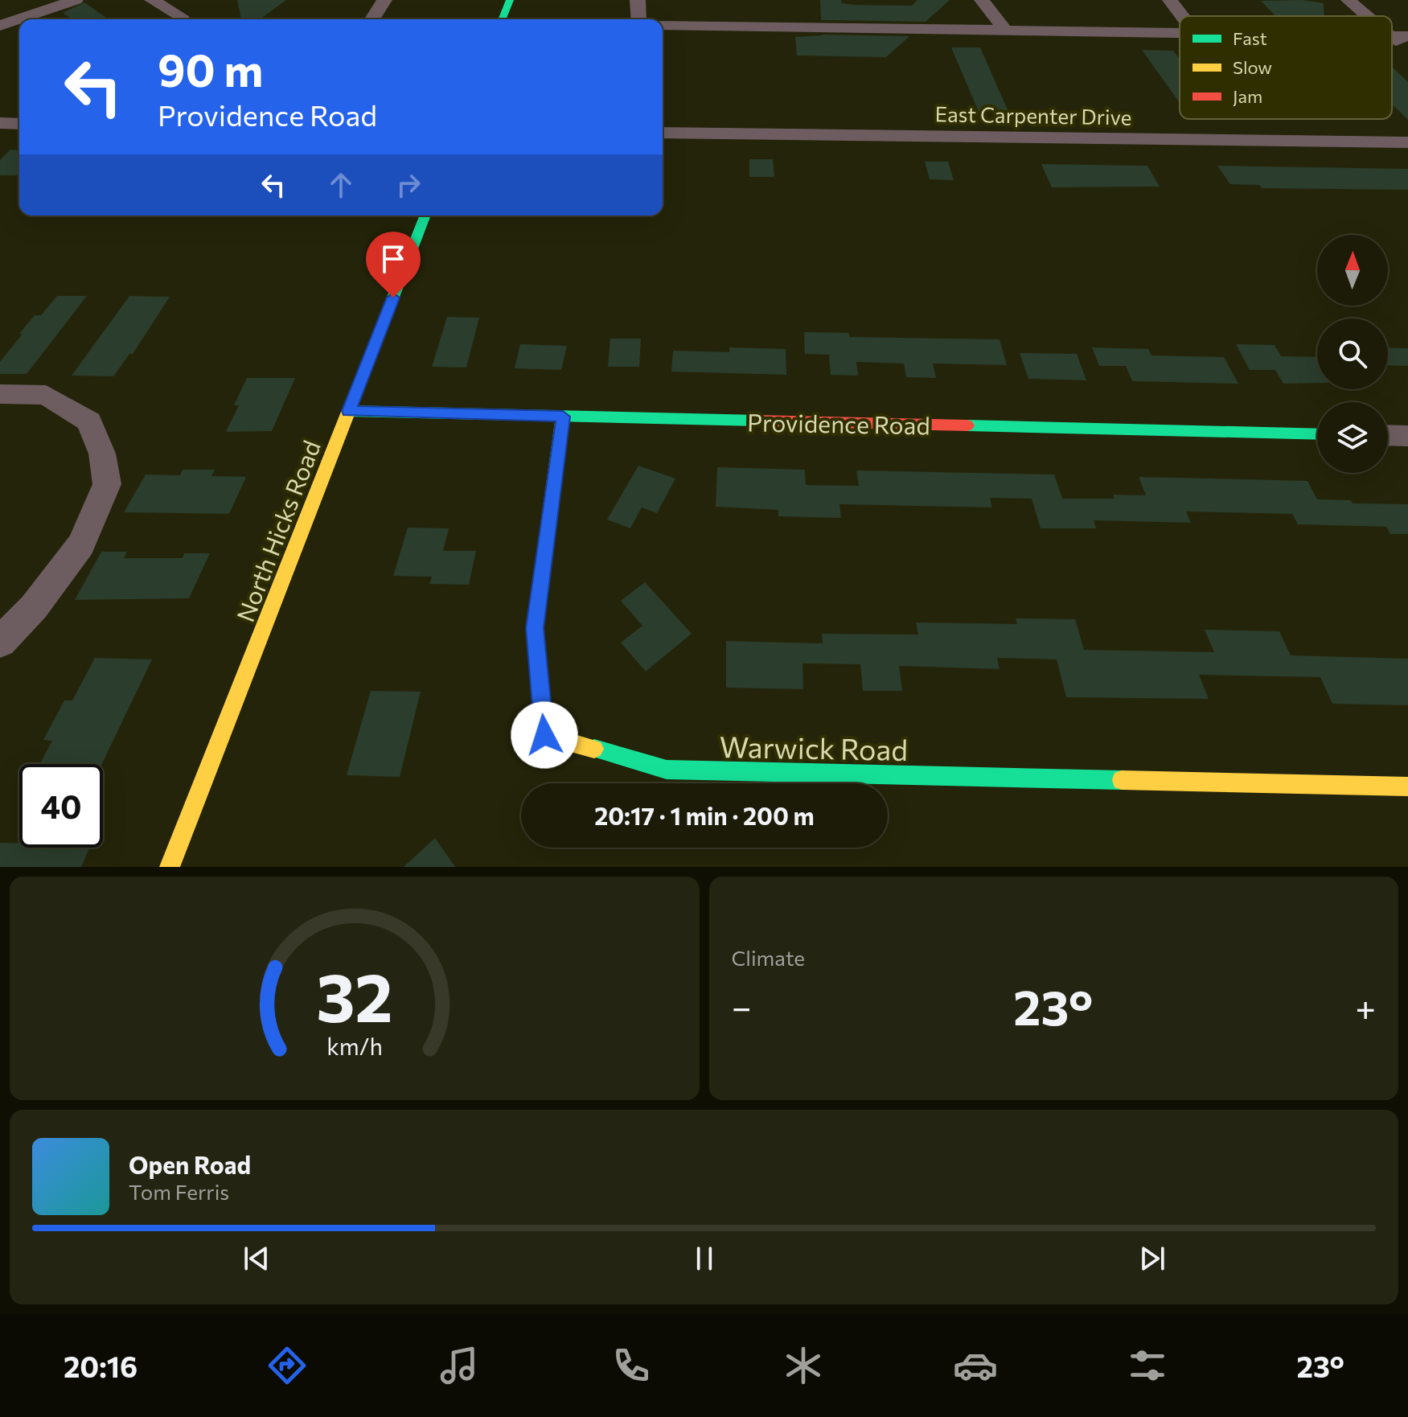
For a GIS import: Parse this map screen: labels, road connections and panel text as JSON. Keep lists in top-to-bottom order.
{
  "streets": {
    "street": [
      "East Carpenter Drive",
      "Providence Road",
      "North Hicks Road",
      "Warwick Road"
    ]
  },
  "crossings": [
    ["Providence Road", "North Hicks Road"],
    ["Providence Road", "Warwick Road"]
  ],
  "legend": ["Fast", "Slow", "Jam"],
  "north": "top",
  "page": {
    "turn": ["90 m", "Providence Road"],
    "limit": "40",
    "trip": "20:17 · 1 min · 200 m",
    "tile": "Climate",
    "heat": ["−", "23°", "+"],
    "song": ["Open Road", "Tom Ferris"],
    "tabs": ["20:16", "23°"],
    "gauge": ["32", "km/h"]
  }
}
